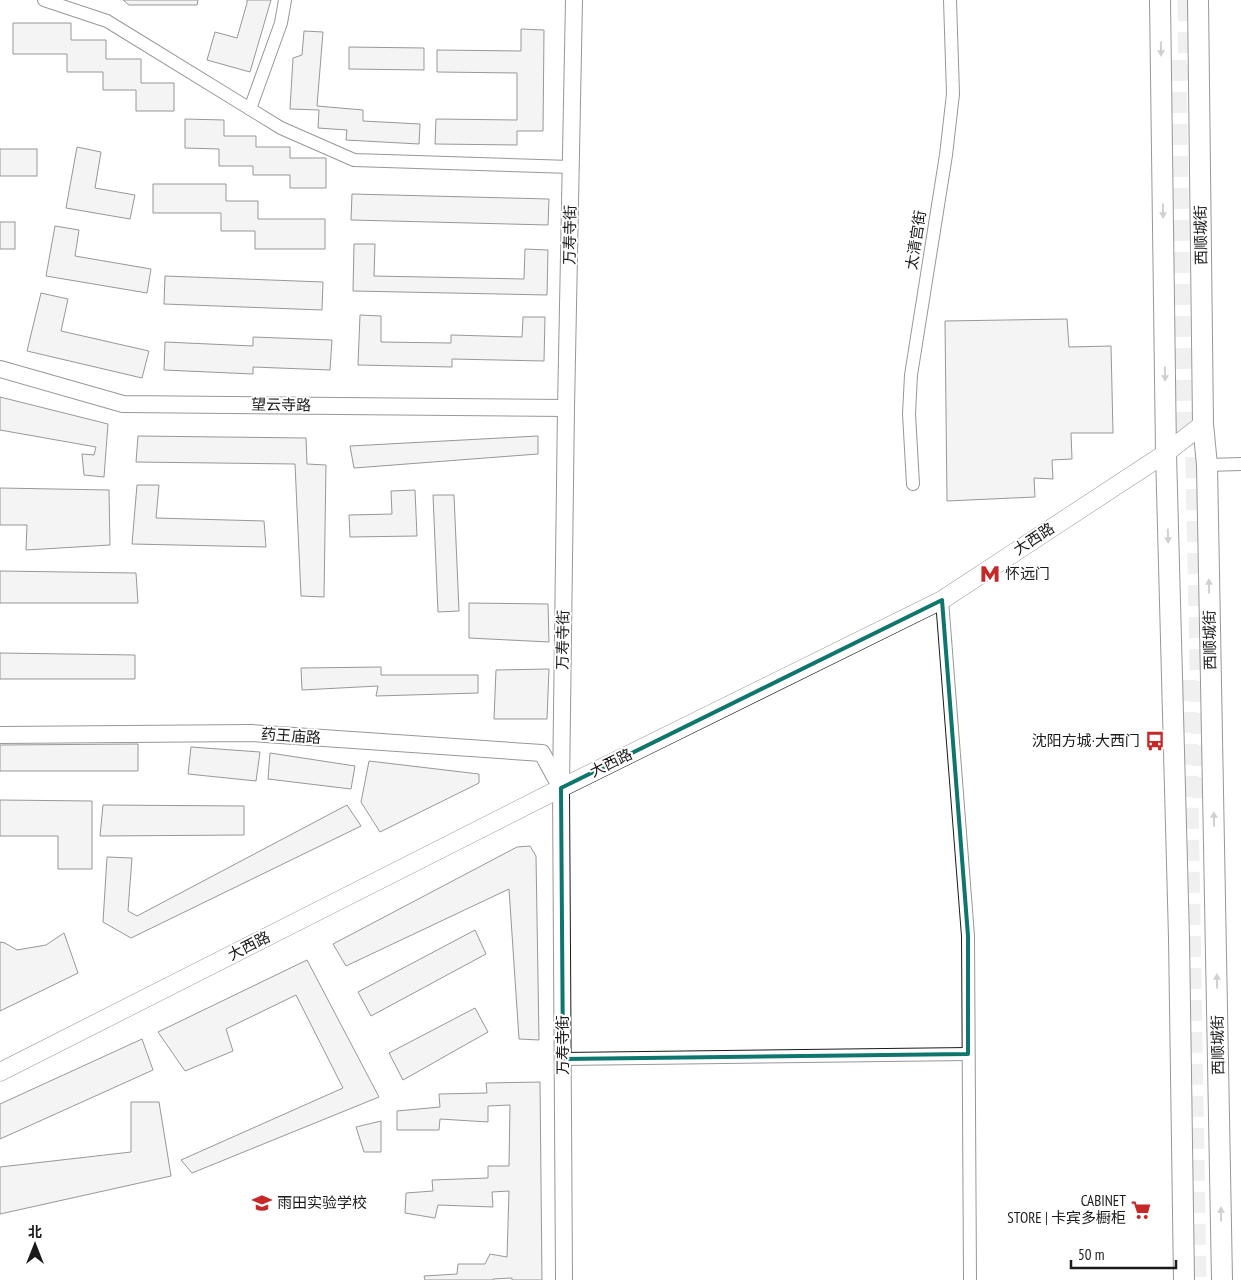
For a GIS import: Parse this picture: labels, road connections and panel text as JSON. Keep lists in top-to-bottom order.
{
  "streets": {
    "main road": ["西顺城街", "大西路"],
    "street": [
      "万寿寺街",
      "太清宫街",
      "望云寺路",
      "药王庙路"
    ]
  },
  "crossings": [
    ["万寿寺街", "望云寺路"],
    ["万寿寺街", "大西路"],
    ["万寿寺街", "药王庙路"],
    ["西顺城街", "大西路"],
    ["大西路", "药王庙路"]
  ],
  "places": {
    "metro station": ["怀远门"],
    "bus stop": ["沈阳方城·大西门"],
    "school or university": ["雨田实验学校"],
    "supermarket": ["CABINET STORE | 卡宾多橱柜"]
  },
  "scale_bar": "50 m",
  "north": "top"
}
